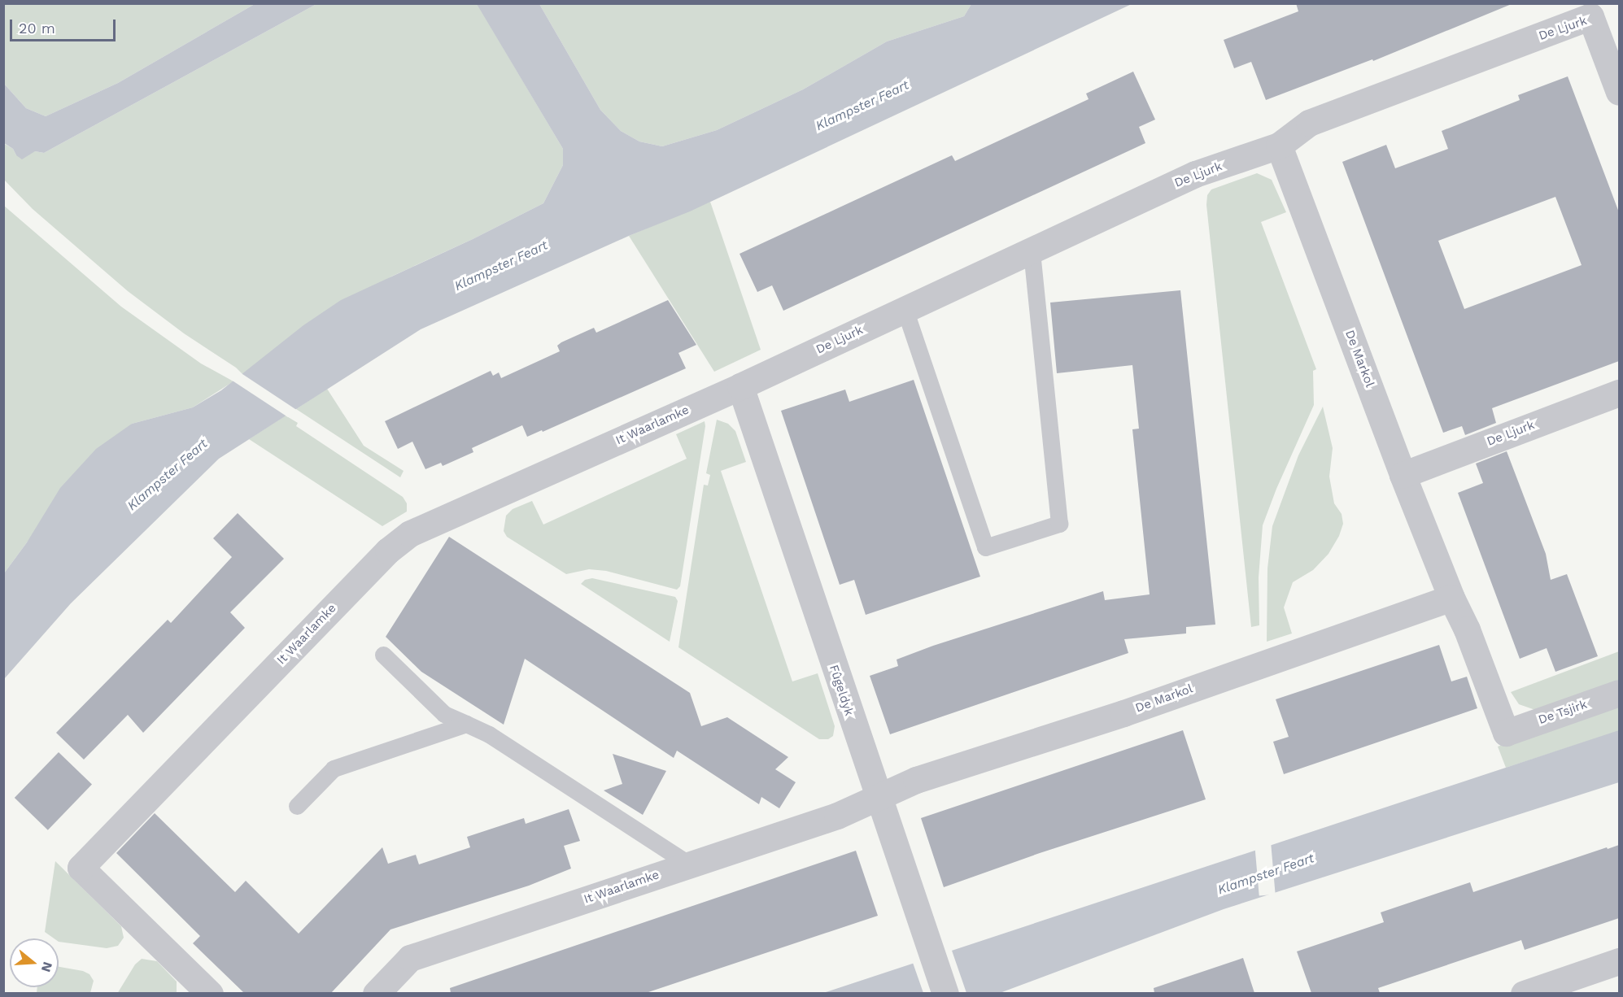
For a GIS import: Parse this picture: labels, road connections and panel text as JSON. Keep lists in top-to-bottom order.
{
  "streets": {
    "street": [
      "De Ljurk",
      "De Markol",
      "It Waarlamke",
      "Fûgeldyk",
      "De Tsjirk"
    ]
  },
  "crossings": [
    ["De Ljurk", "De Markol"],
    ["De Ljurk", "It Waarlamke"],
    ["De Ljurk", "Fûgeldyk"],
    ["De Markol", "It Waarlamke"],
    ["De Markol", "Fûgeldyk"],
    ["De Markol", "De Tsjirk"],
    ["It Waarlamke", "Fûgeldyk"]
  ],
  "water": ["Klampster Feart"],
  "scale_bar": "20 m",
  "north": "right"
}
